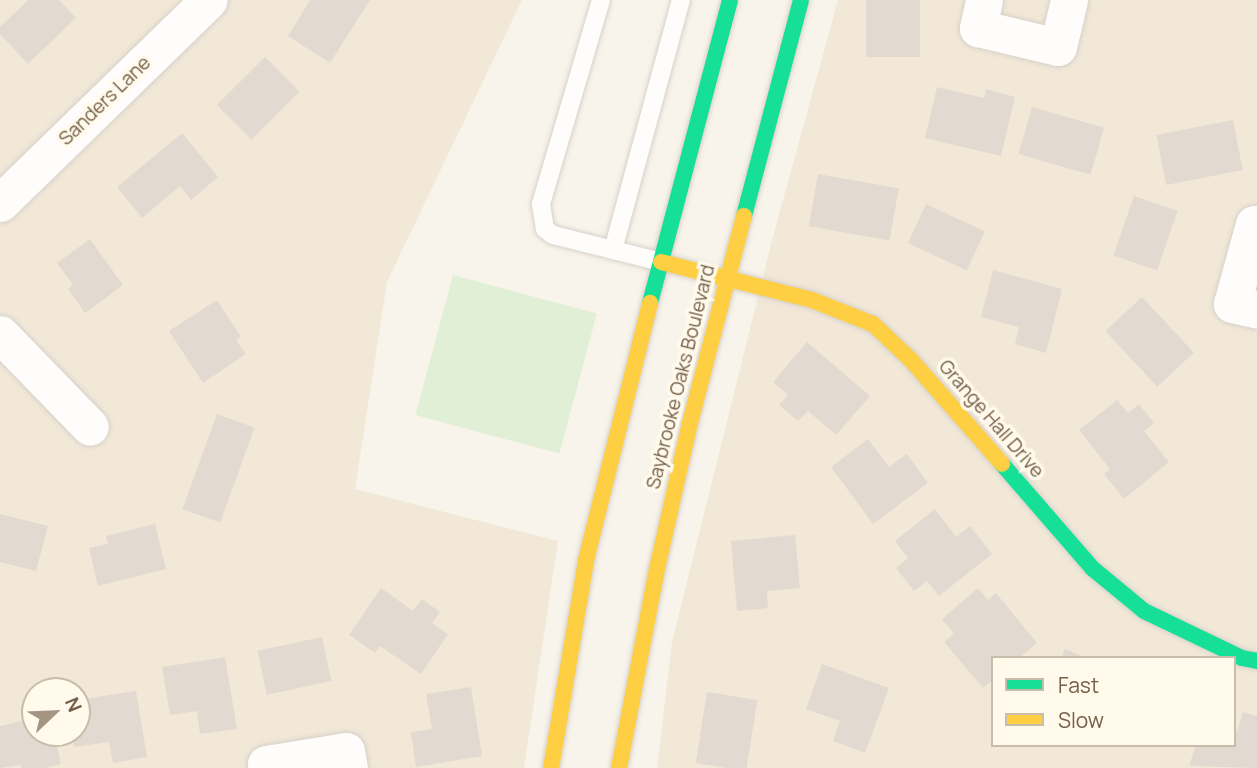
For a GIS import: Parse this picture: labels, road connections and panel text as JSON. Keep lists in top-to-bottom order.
{
  "streets": {
    "street": ["Sanders Lane", "Saybrooke Oaks Boulevard", "Grange Hall Drive"]
  },
  "crossings": [
    ["Saybrooke Oaks Boulevard", "Grange Hall Drive"]
  ],
  "legend": ["Fast", "Slow"],
  "north": "top right"
}
